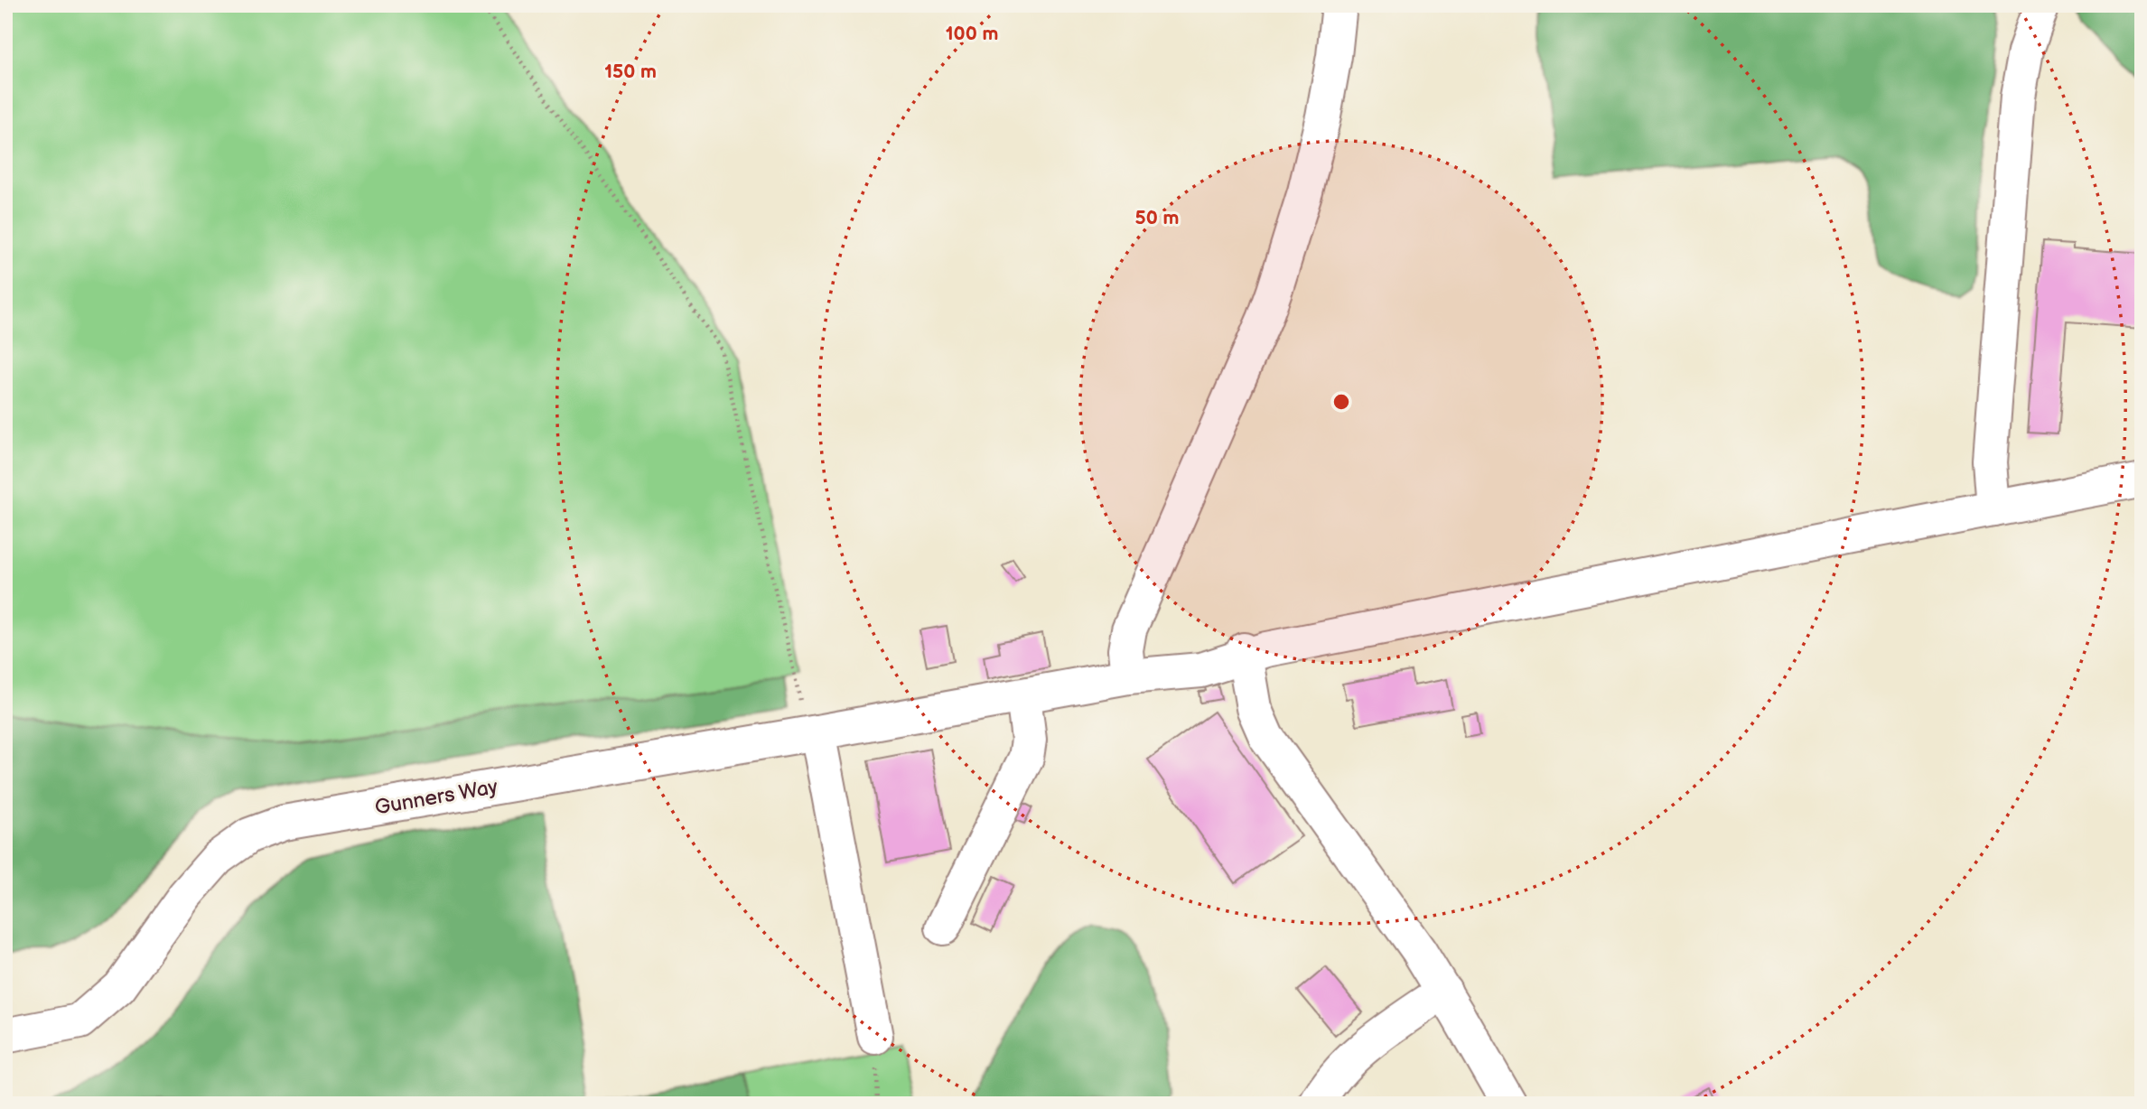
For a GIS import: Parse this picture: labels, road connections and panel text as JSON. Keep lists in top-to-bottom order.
{
  "streets": {
    "street": ["Gunners Way"]
  },
  "rings": ["100 m", "150 m", "50 m"]
}
